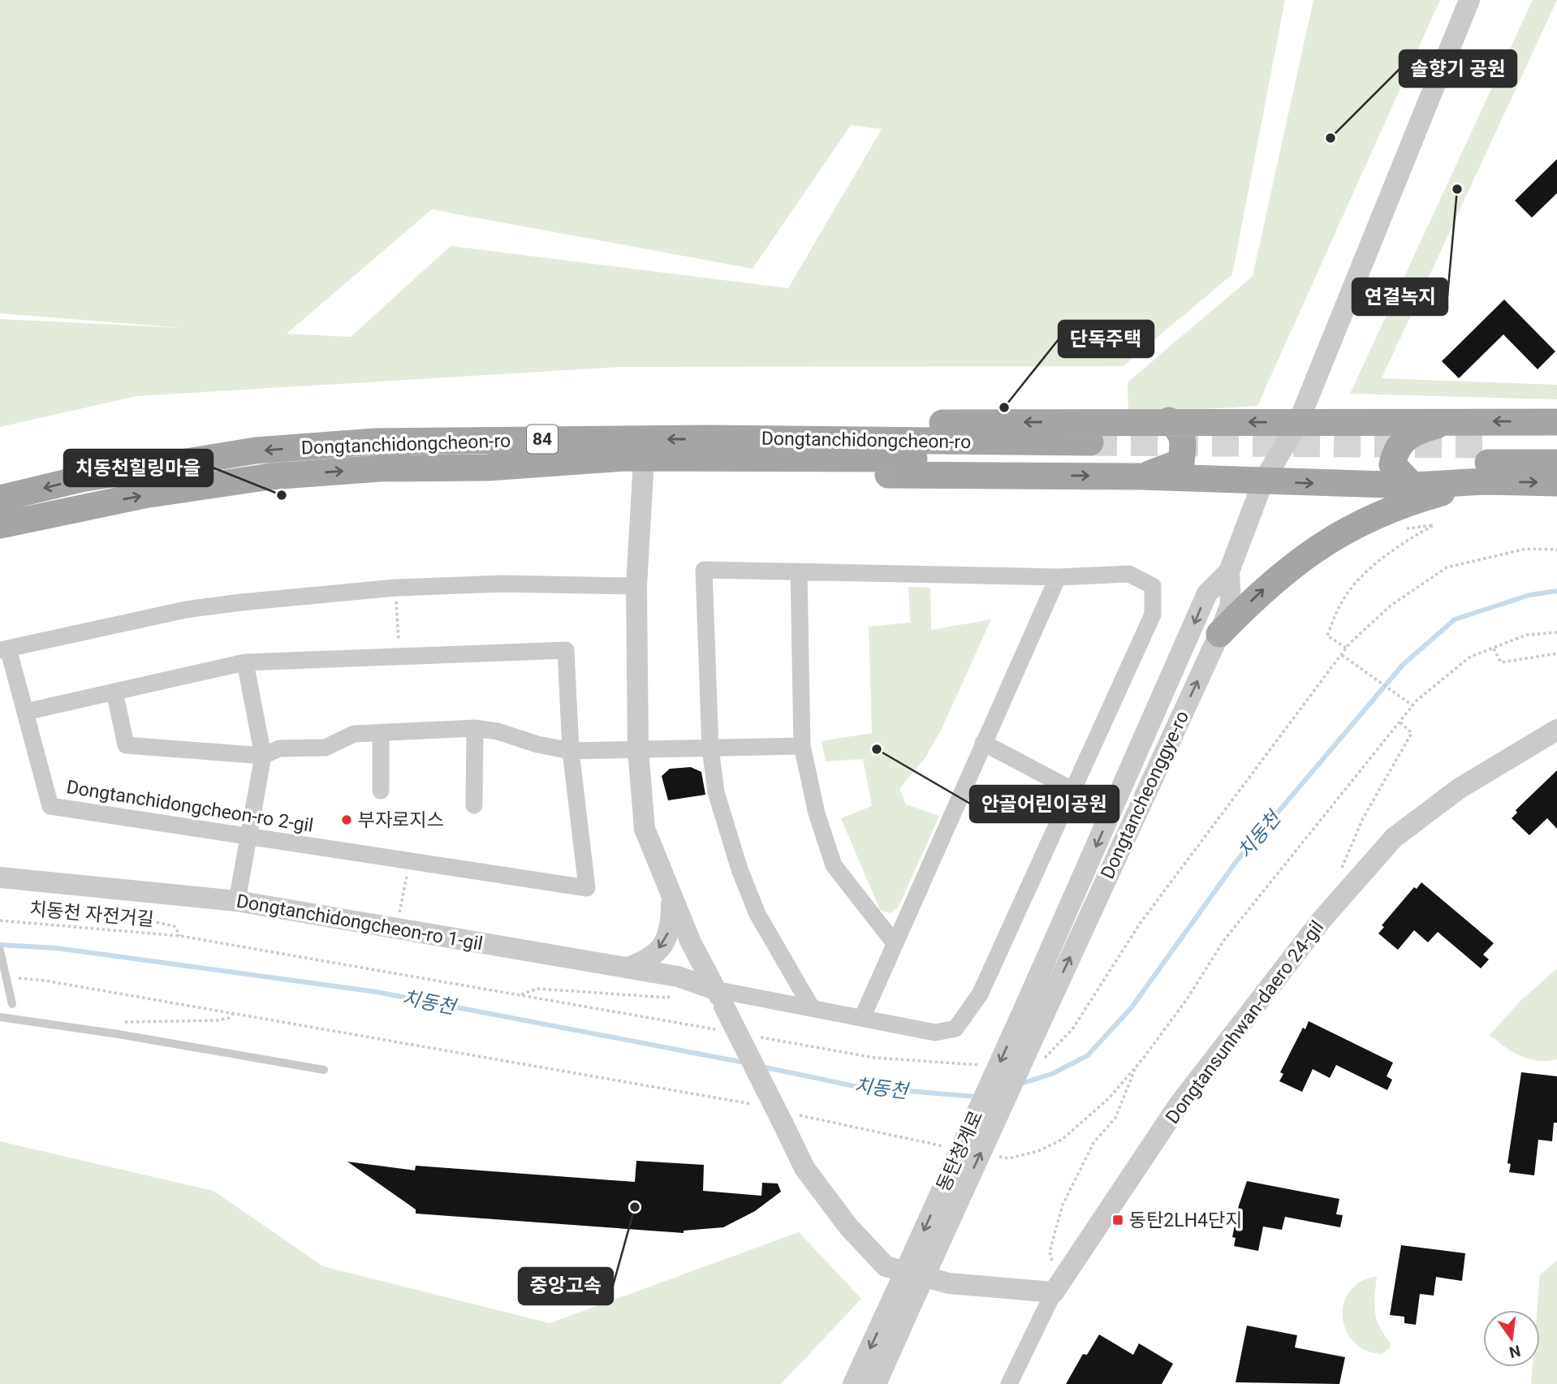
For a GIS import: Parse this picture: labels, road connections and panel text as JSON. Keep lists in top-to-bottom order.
{
  "streets": {
    "main road": ["84", "Dongtanchidongcheon-ro"],
    "street": [
      "Dongtancheonggye-ro",
      "Dongtanchidongcheon-ro 2-gil",
      "Dongtanchidongcheon-ro 1-gil",
      "Dongtansunhwan-daero 24-gil",
      "동탄청계로"
    ],
    "path": ["치동천 자전거길"]
  },
  "crossings": [
    ["Dongtancheonggye-ro", "동탄청계로"]
  ],
  "water": ["치동천"],
  "places": {
    "other": [
      "솔향기 공원",
      "연결녹지",
      "단독주택",
      "치동천힐링마을",
      "안골어린이공원",
      "부자로지스",
      "중앙고속"
    ],
    "transit": ["동탄2LH4단지"]
  },
  "north": "bottom"
}
